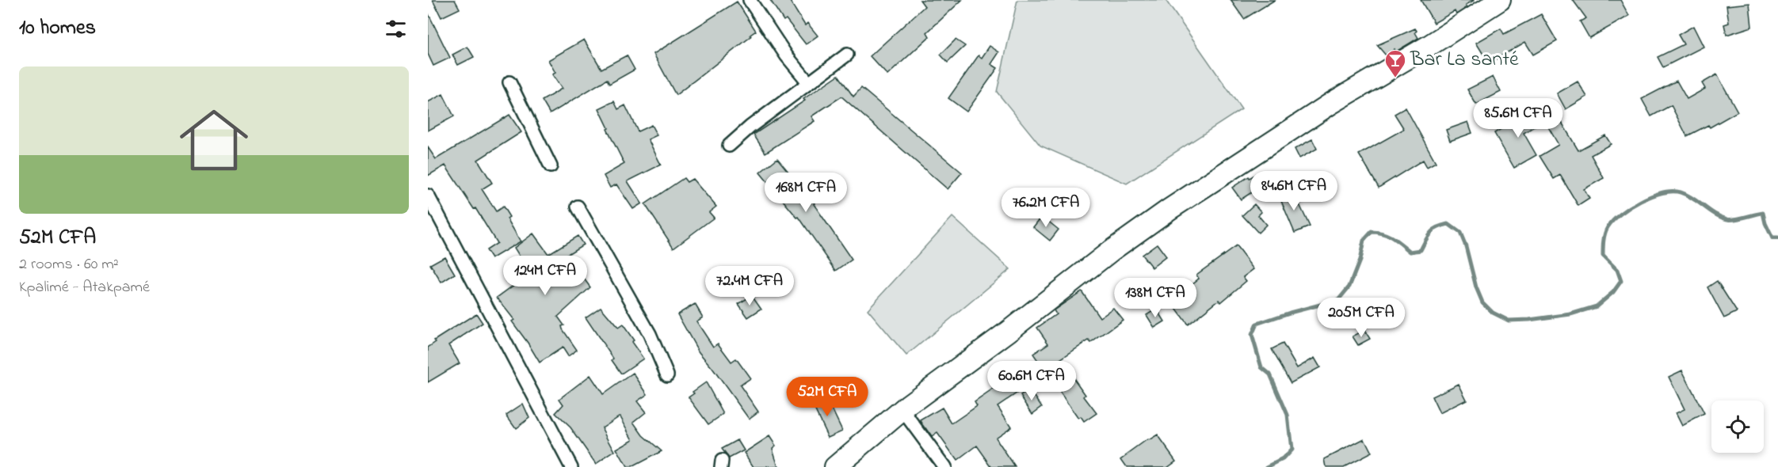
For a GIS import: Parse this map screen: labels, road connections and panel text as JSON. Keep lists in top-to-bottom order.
{
  "places": {
    "bar": ["Bar La santé"]
  },
  "page": {
    "heading": "10 homes",
    "list": [
      {
        "name": "52M CFA",
        "note": "2 rooms · 60 m² · Kpalimé - Atakpamé"
      }
    ],
    "price": [
      "85.6M CFA",
      "84.6M CFA",
      "168M CFA",
      "76.2M CFA",
      "124M CFA",
      "72.4M CFA",
      "138M CFA",
      "205M CFA",
      "60.6M CFA",
      "52M CFA"
    ]
  }
}
